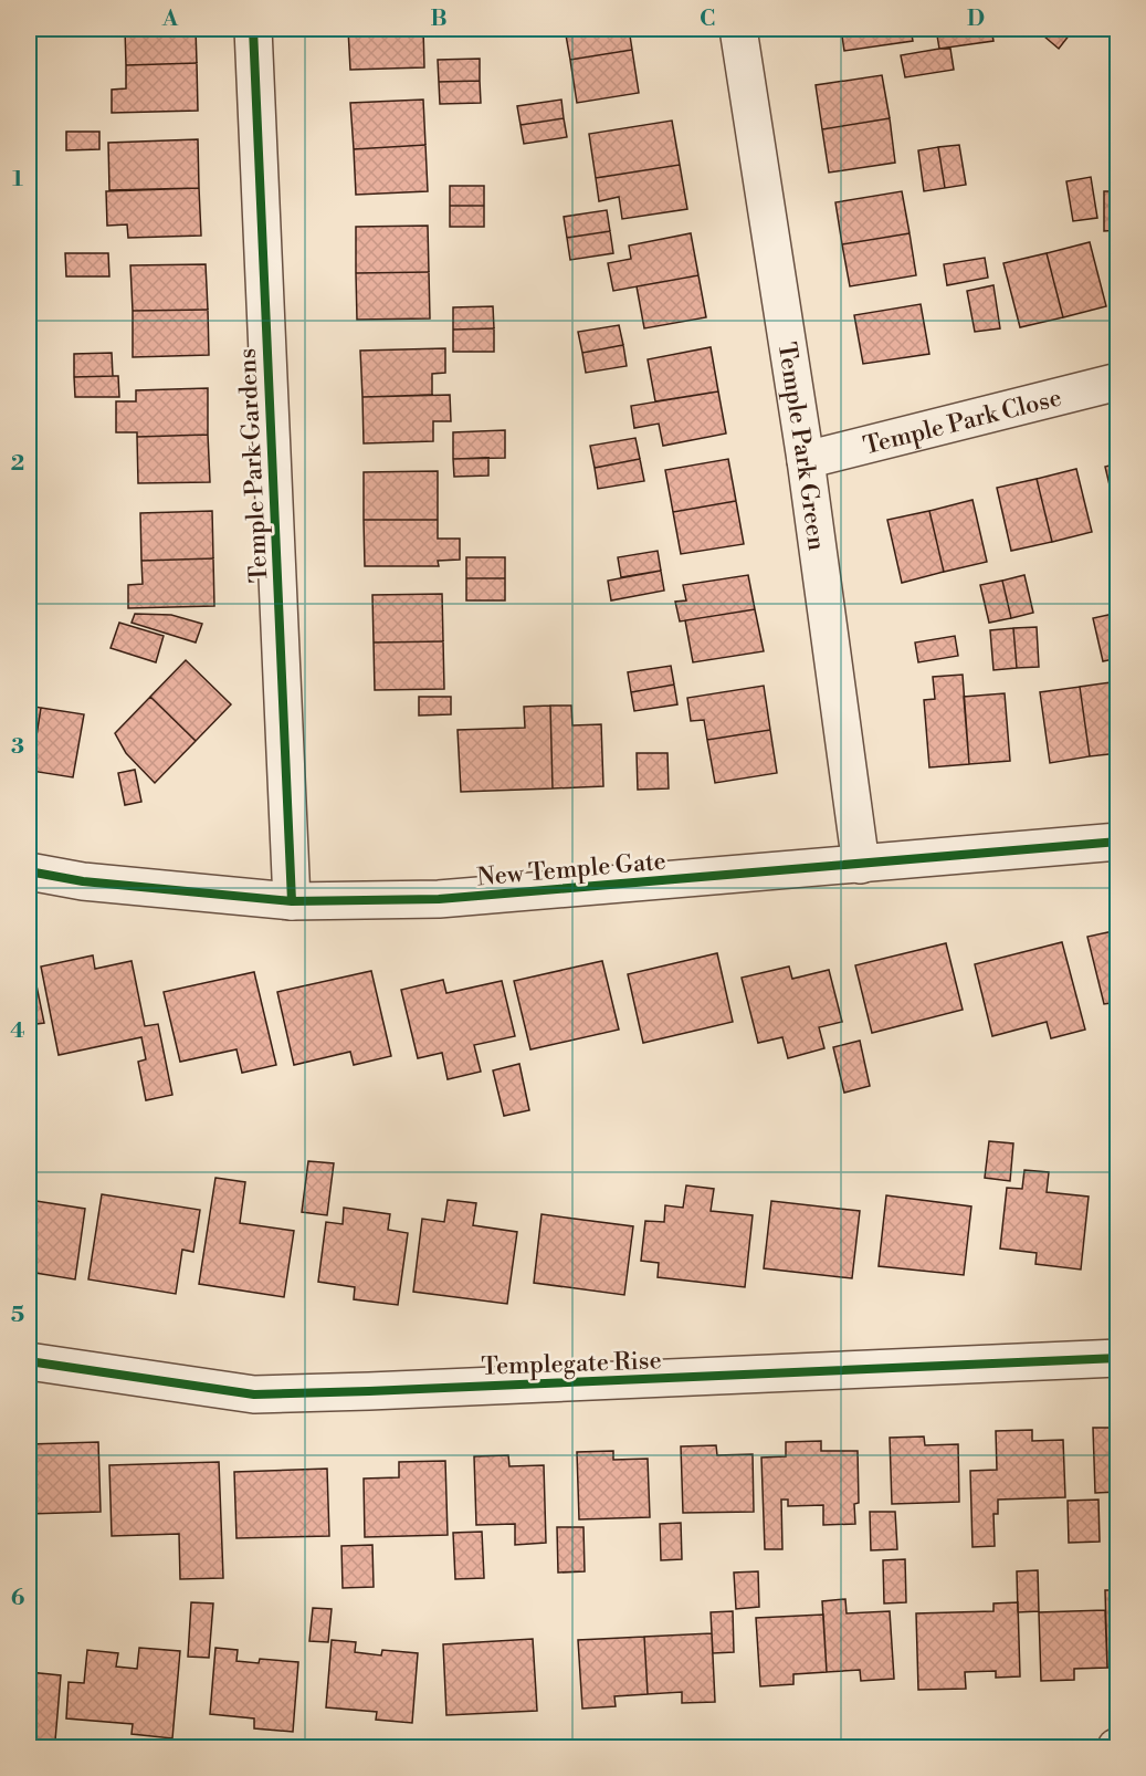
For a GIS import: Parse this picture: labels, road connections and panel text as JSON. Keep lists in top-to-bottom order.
{
  "streets": {
    "street": [
      "Temple Park Close",
      "Temple Park Green",
      "Temple Park Gardens",
      "New Temple Gate",
      "Templegate Rise"
    ]
  },
  "crossings": [
    ["Temple Park Close", "Temple Park Green"],
    ["Temple Park Green", "New Temple Gate"],
    ["Temple Park Gardens", "New Temple Gate"]
  ],
  "grid": {
    "columns": [
      "A",
      "B",
      "C",
      "D"
    ],
    "rows": [
      "1",
      "2",
      "3",
      "4",
      "5",
      "6"
    ]
  }
}
